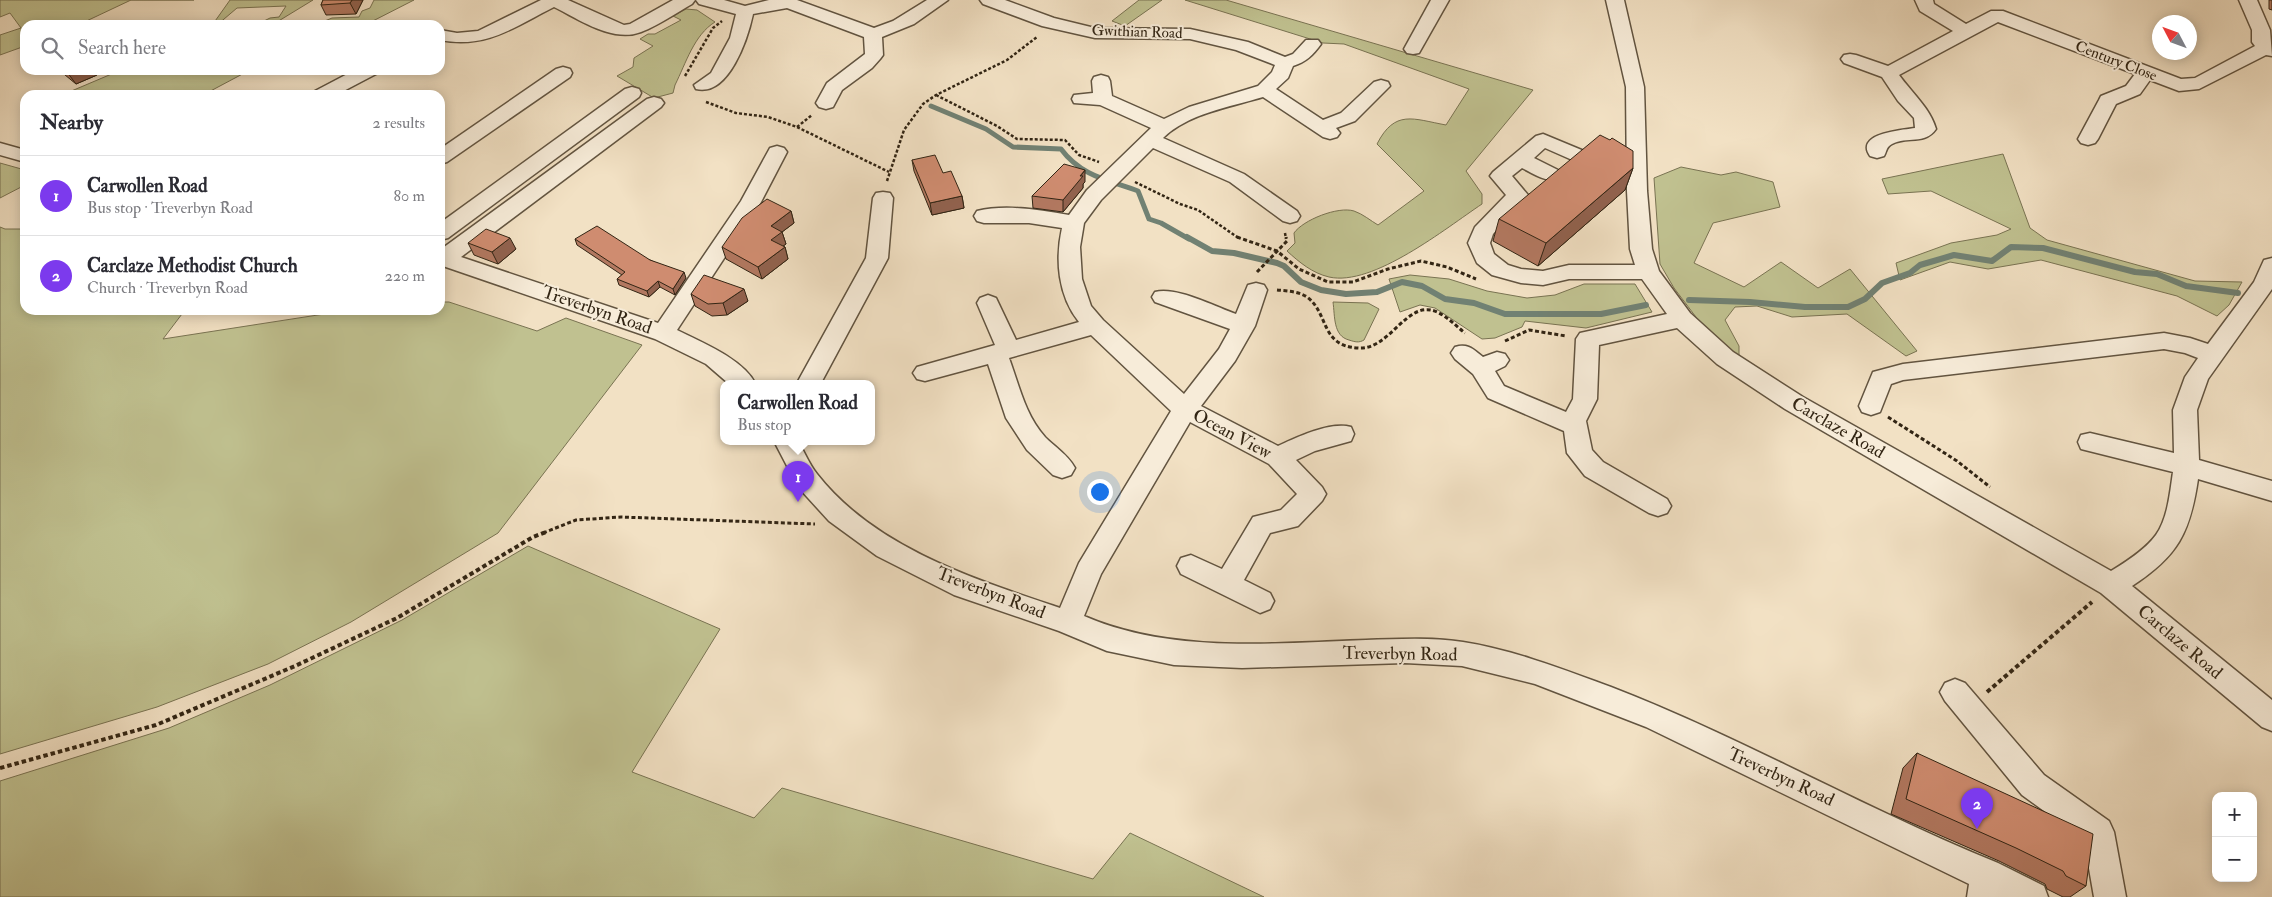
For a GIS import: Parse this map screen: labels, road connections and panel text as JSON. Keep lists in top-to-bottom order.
{
  "streets": {
    "street": [
      "Gwithian Road",
      "Century Close",
      "Treverbyn Road",
      "Carclaze Road",
      "Ocean View"
    ]
  },
  "north": "top left",
  "page": {
    "search": "Search here",
    "heading": ["Nearby", "2 results"],
    "list": [
      {
        "mark": "1",
        "name": "Carwollen Road",
        "note": "Bus stop · Treverbyn Road",
        "value": "80 m"
      },
      {
        "mark": "2",
        "name": "Carclaze Methodist Church",
        "note": "Church · Treverbyn Road",
        "value": "220 m"
      }
    ],
    "popup": ["Carwollen Road", "Bus stop"],
    "pins": ["1", "2"],
    "map_buttons": ["+", "−"]
  }
}
